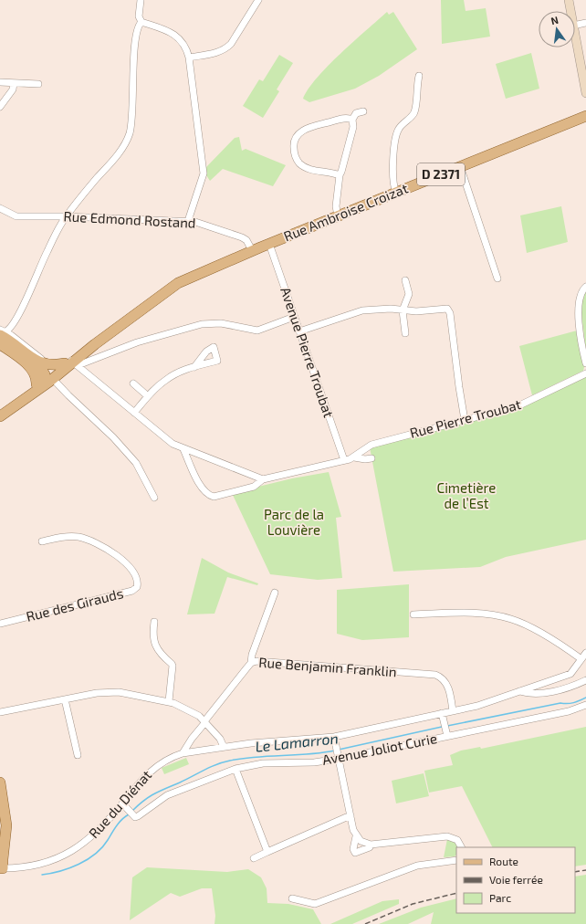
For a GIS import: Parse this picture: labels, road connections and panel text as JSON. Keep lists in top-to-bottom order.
{
  "streets": {
    "main road": ["D 2371", "Rue Ambroise Croizat"],
    "street": [
      "Rue Edmond Rostand",
      "Avenue Pierre Troubat",
      "Rue Pierre Troubat",
      "Rue des Girauds",
      "Rue Benjamin Franklin",
      "Avenue Joliot Curie",
      "Rue du Diénat"
    ]
  },
  "crossings": [
    ["D 2371", "Rue Ambroise Croizat"],
    ["D 2371", "Rue Edmond Rostand"],
    ["D 2371", "Avenue Pierre Troubat"],
    ["Rue Ambroise Croizat", "Avenue Pierre Troubat"],
    ["Avenue Pierre Troubat", "Rue Pierre Troubat"],
    ["Rue Benjamin Franklin", "Rue du Diénat"],
    ["Avenue Joliot Curie", "Rue du Diénat"]
  ],
  "water": ["Le Lamarron"],
  "parks": ["Cimetière de l’Est", "Parc de la Louvière"],
  "legend": ["Route", "Voie ferrée", "Parc"],
  "north": "top"
}
